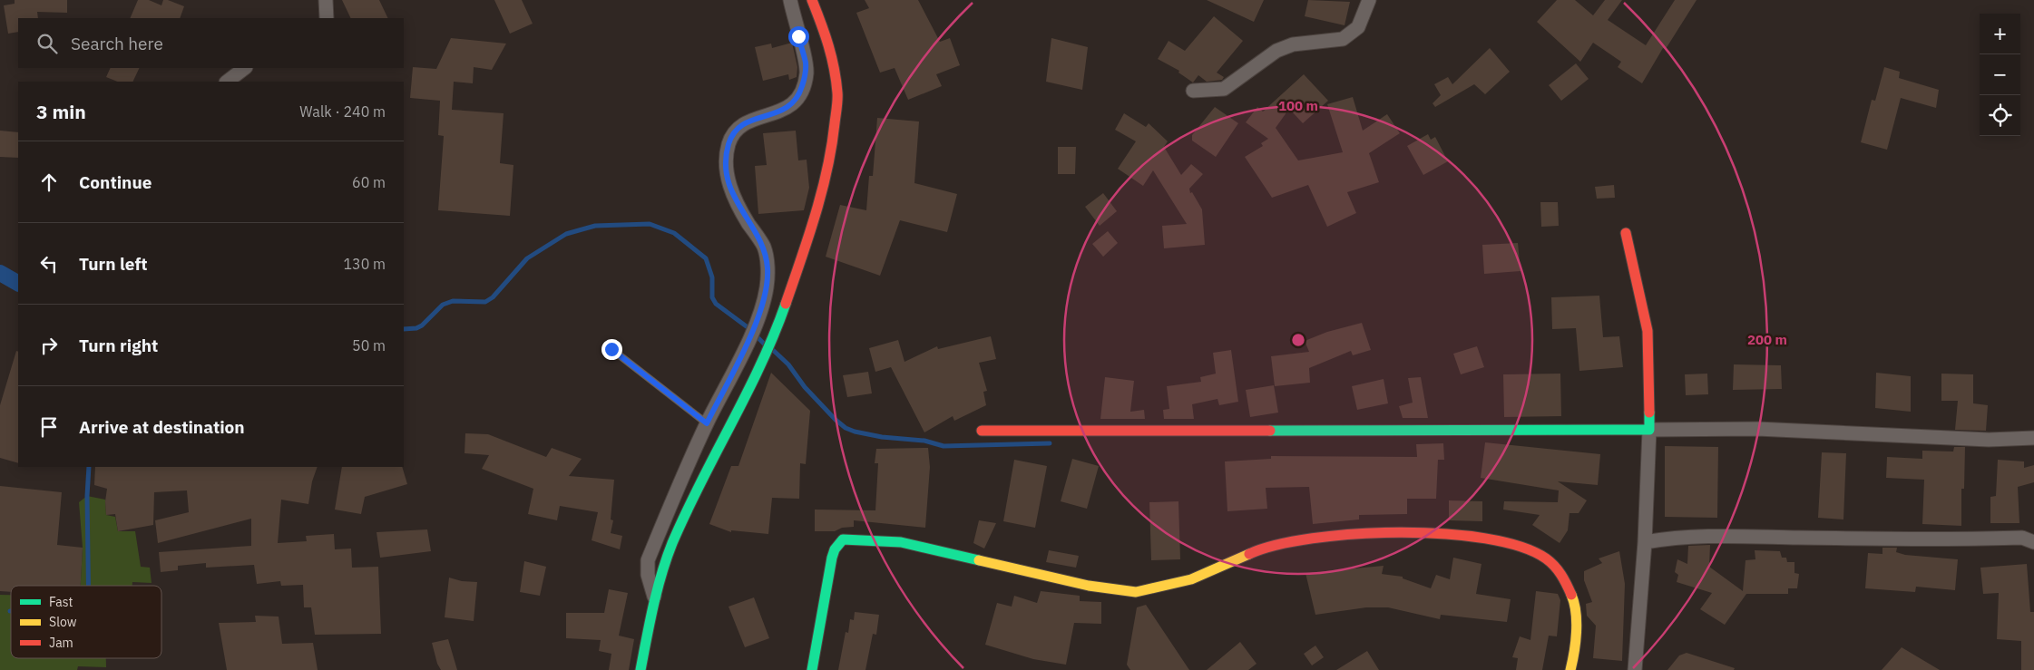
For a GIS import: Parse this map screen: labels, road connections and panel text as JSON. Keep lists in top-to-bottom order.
{
  "legend": ["Fast", "Slow", "Jam"],
  "page": {
    "map_buttons": ["+", "−"],
    "search": "Search here",
    "heading": ["3 min", "Walk · 240 m"],
    "list": [
      ["Continue", "60 m"],
      ["Turn left", "130 m"],
      ["Turn right", "50 m"],
      "Arrive at destination"
    ]
  },
  "rings": ["100 m", "200 m"]
}
